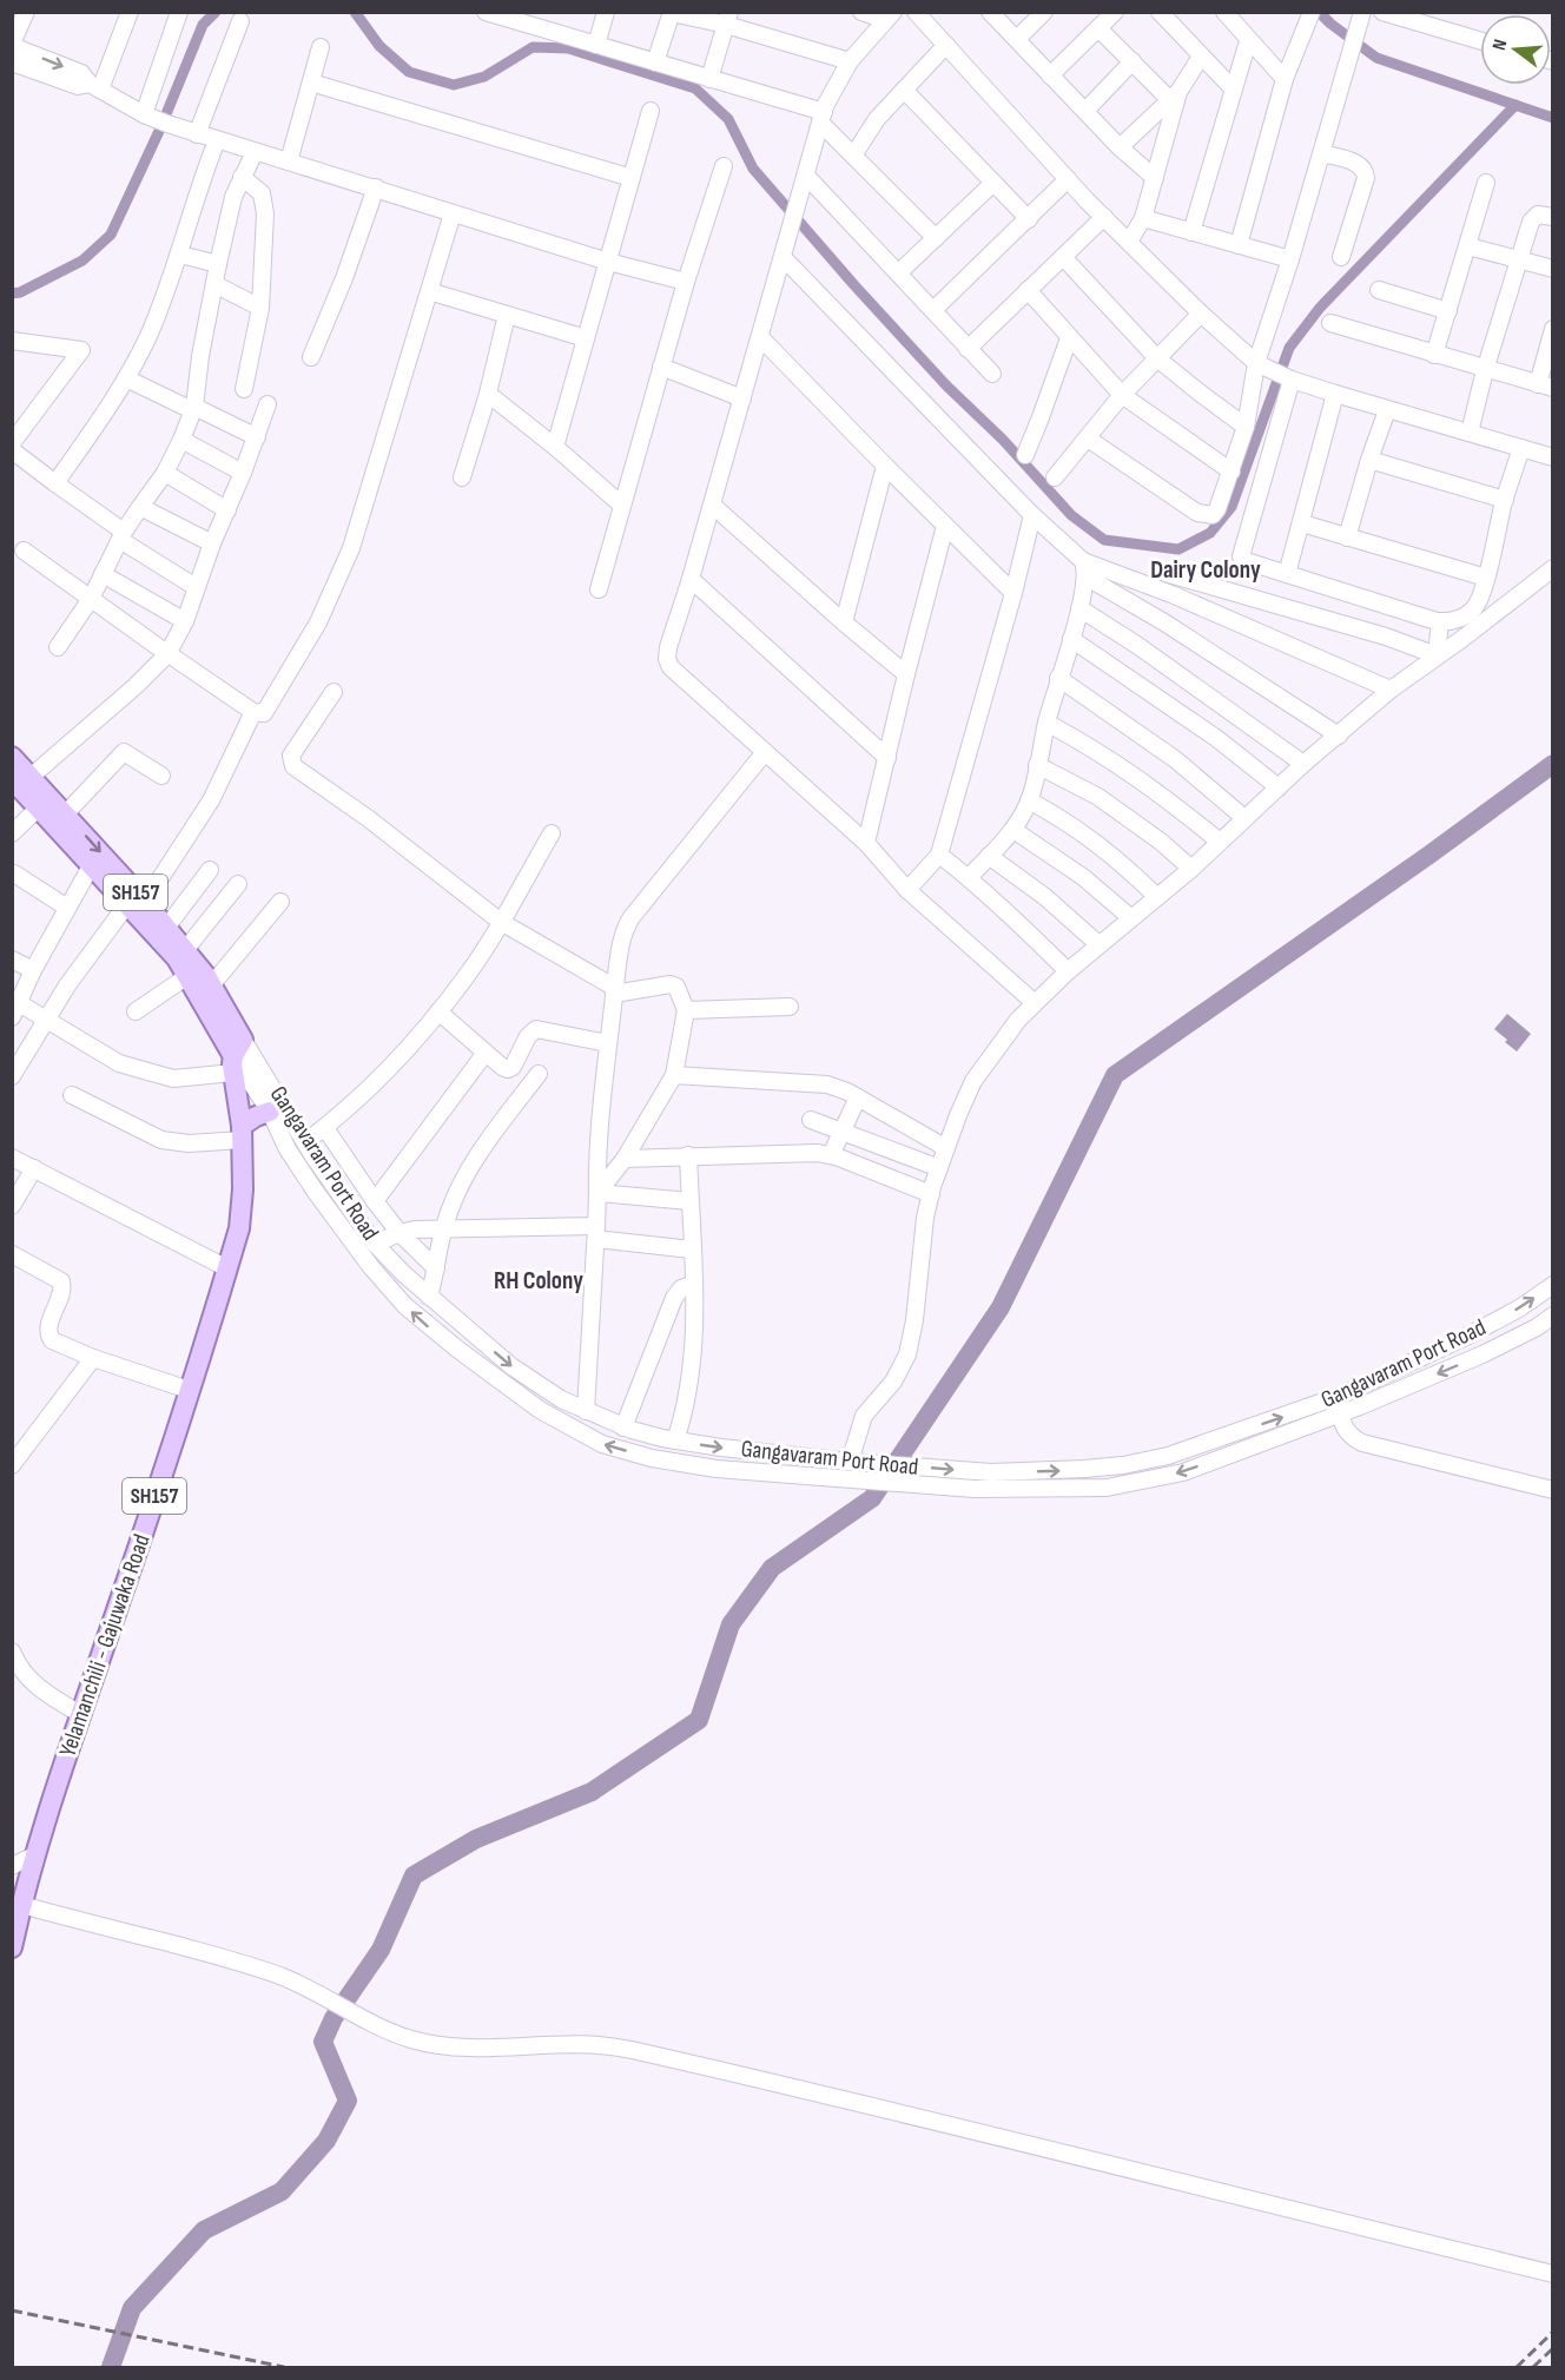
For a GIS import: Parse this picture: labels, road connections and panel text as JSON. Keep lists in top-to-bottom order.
{
  "streets": {
    "main road": ["SH157", "Yelamanchili - Gajuwaka Road"],
    "street": ["Gangavaram Port Road"]
  },
  "crossings": [
    ["Gangavaram Port Road", "Yelamanchili - Gajuwaka Road"]
  ],
  "districts": ["Dairy Colony", "RH Colony"],
  "north": "left"
}
